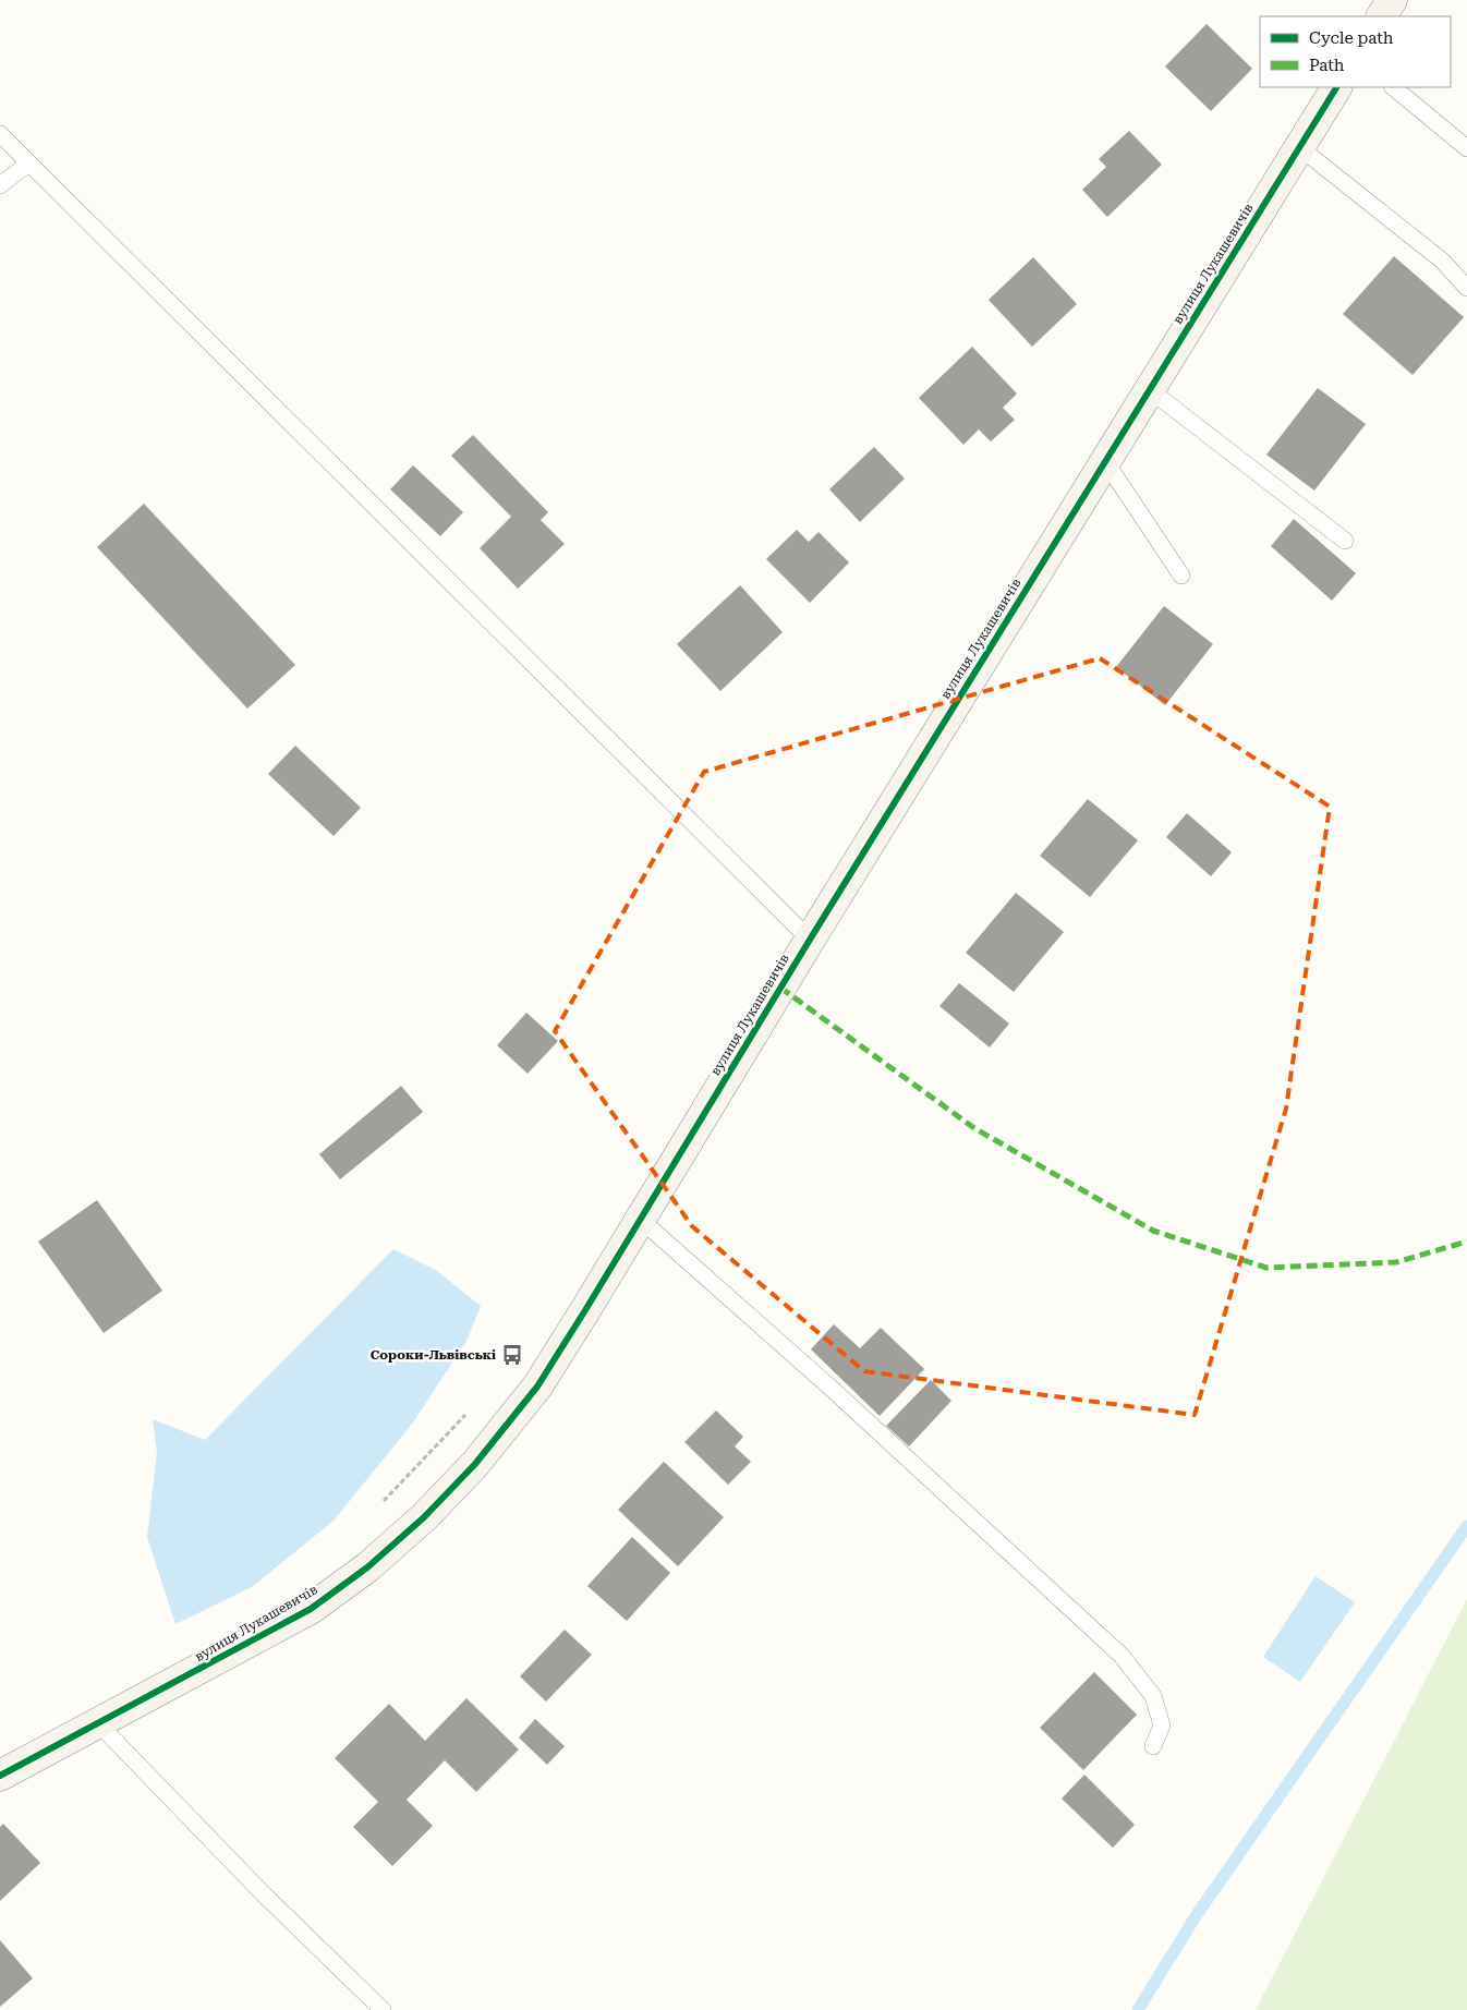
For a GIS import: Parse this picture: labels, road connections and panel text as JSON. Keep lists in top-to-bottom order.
{
  "streets": {
    "street": ["вулиця Лукашевичів"]
  },
  "places": {
    "bus stop": ["Сороки-Львівські"]
  },
  "legend": ["Cycle path", "Path"]
}
